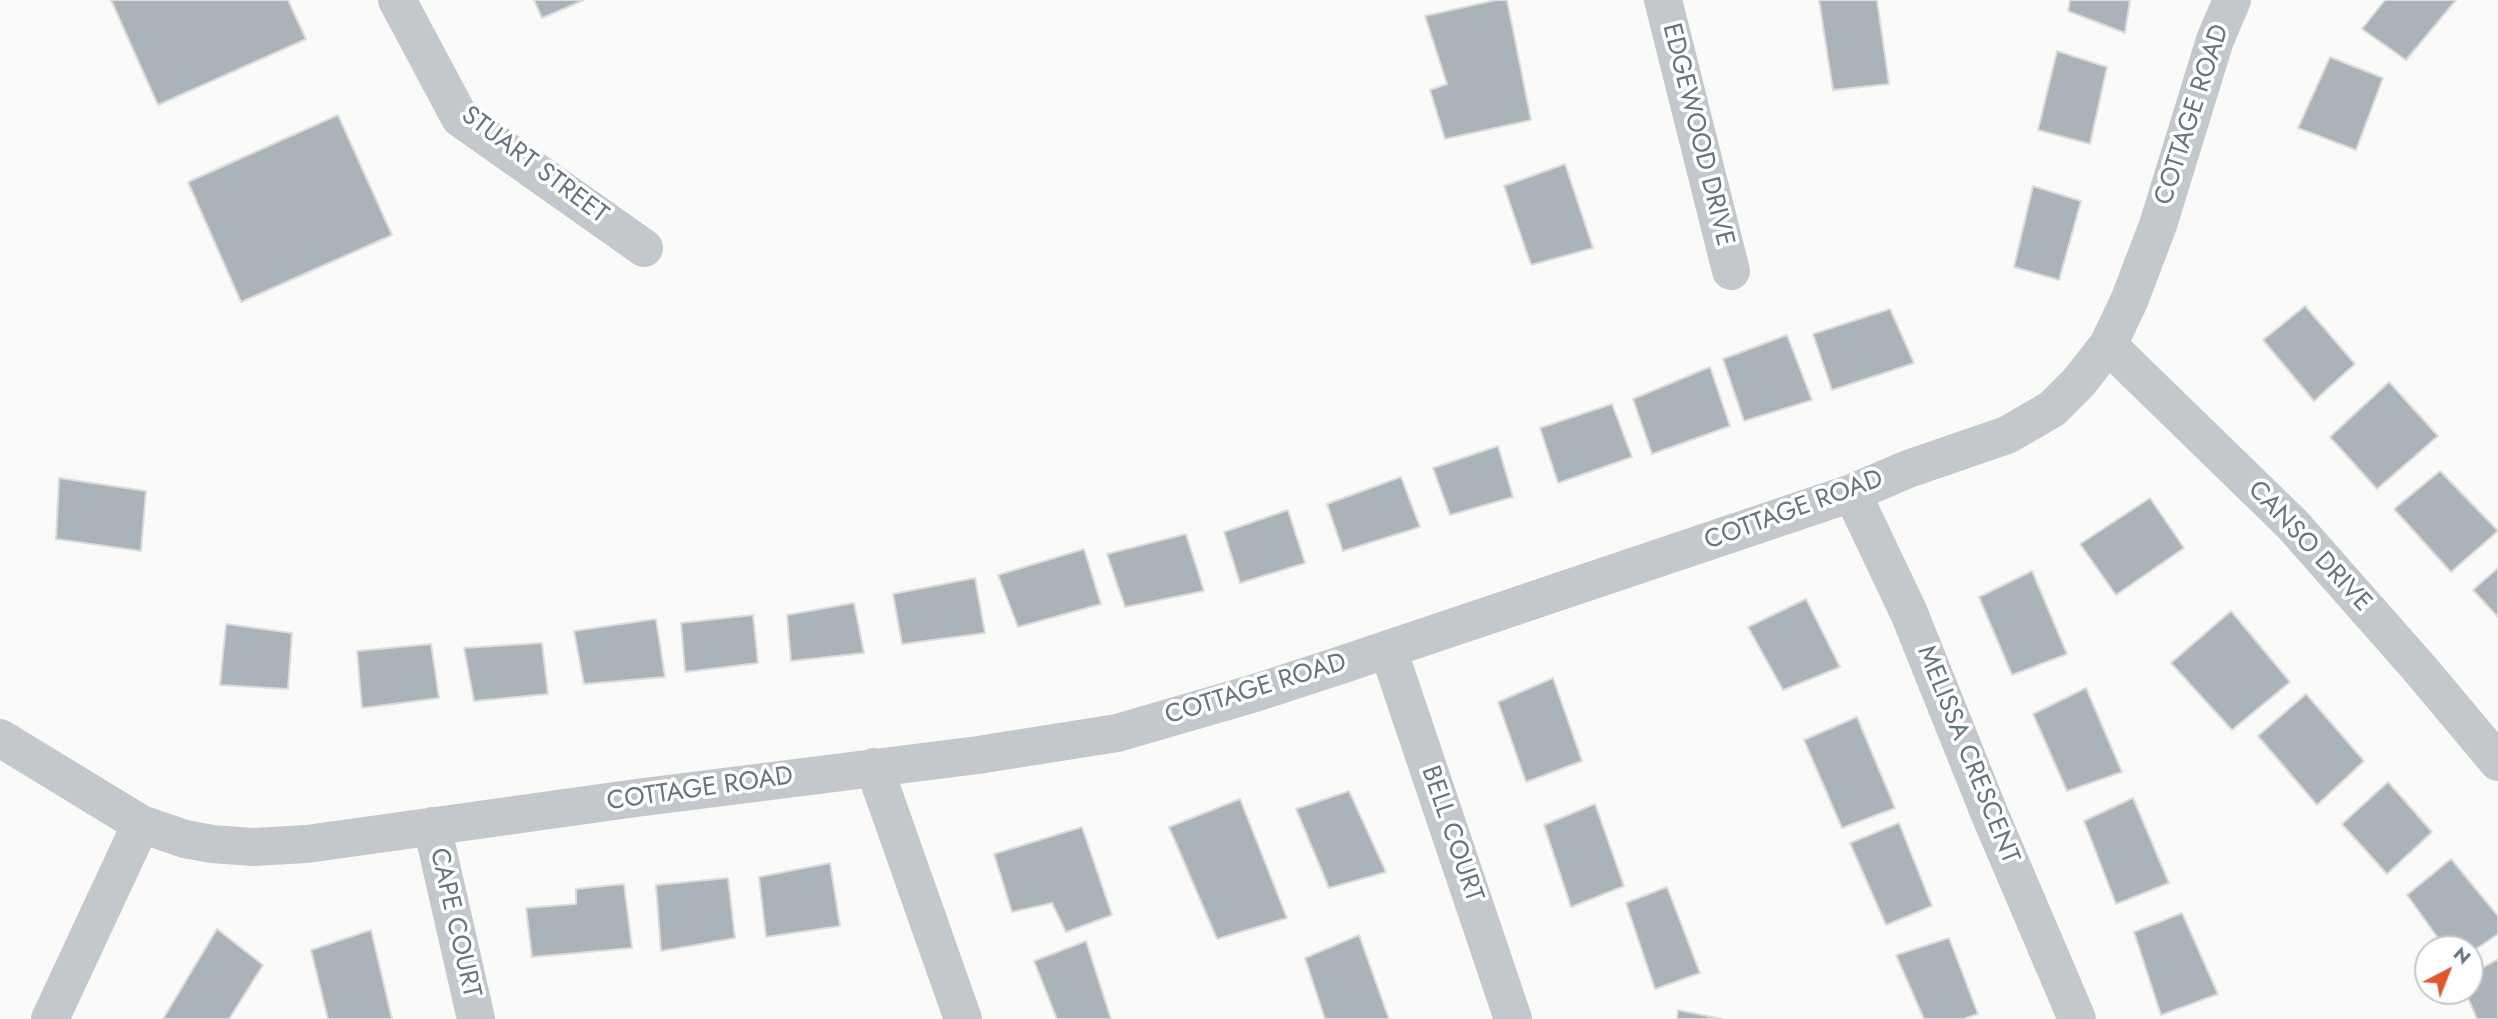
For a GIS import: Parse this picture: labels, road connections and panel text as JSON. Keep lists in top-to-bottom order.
{
  "streets": {
    "street": [
      "COTTAGE ROAD",
      "EDGEWOOD DRIVE",
      "STUART STREET",
      "CANSO DRIVE",
      "MELISSA CRESCENT",
      "BELL COURT",
      "CAPE COURT"
    ]
  },
  "crossings": [
    ["COTTAGE ROAD", "CANSO DRIVE"],
    ["COTTAGE ROAD", "MELISSA CRESCENT"],
    ["COTTAGE ROAD", "BELL COURT"],
    ["COTTAGE ROAD", "CAPE COURT"]
  ],
  "north": "top right"
}
